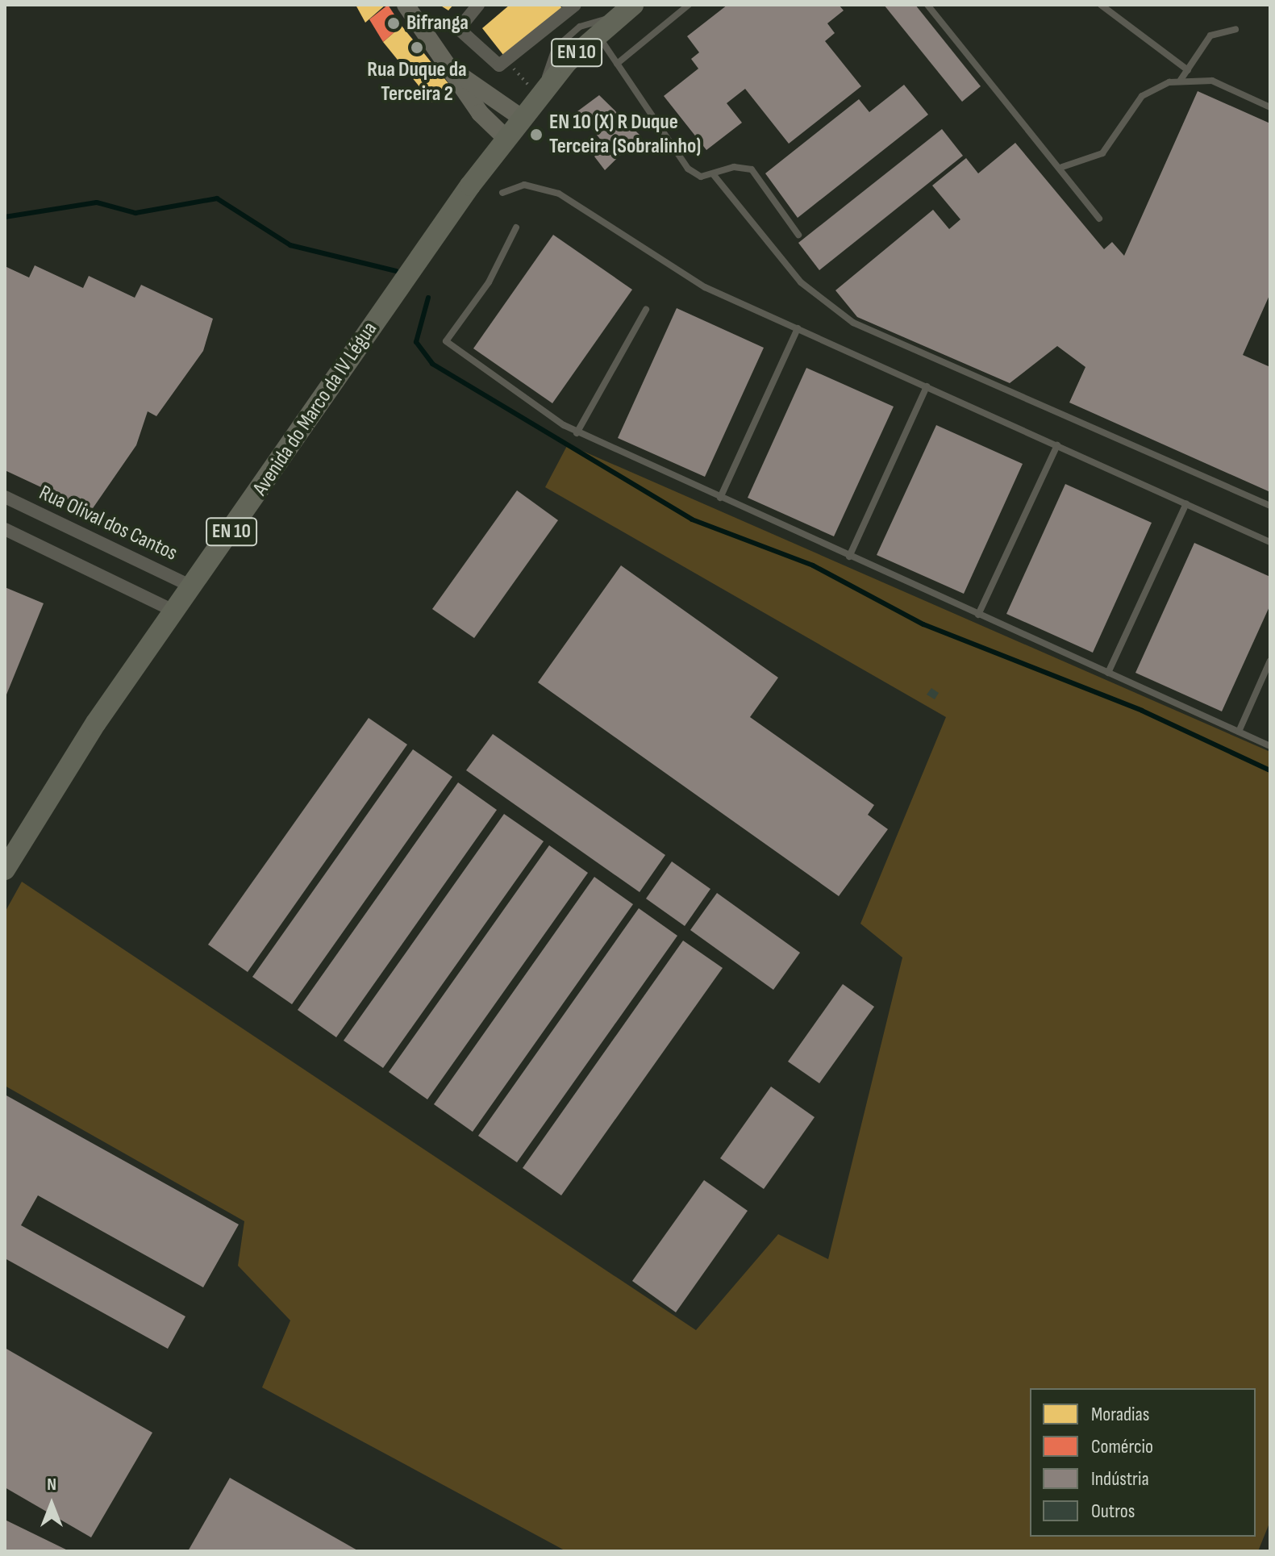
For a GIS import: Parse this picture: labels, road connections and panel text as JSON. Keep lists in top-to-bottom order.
{
  "streets": {
    "main road": ["EN 10", "Avenida do Marco da IV Légua"],
    "street": ["Rua Olival dos Cantos"]
  },
  "crossings": [
    ["Avenida do Marco da IV Légua", "Rua Olival dos Cantos"]
  ],
  "places": ["Bifranga", "Rua Duque da Terceira 2", "EN 10 (X) R Duque Terceira (Sobralinho)"],
  "legend": [
    "Moradias",
    "Comércio",
    "Indústria",
    "Outros"
  ],
  "north": "top"
}
